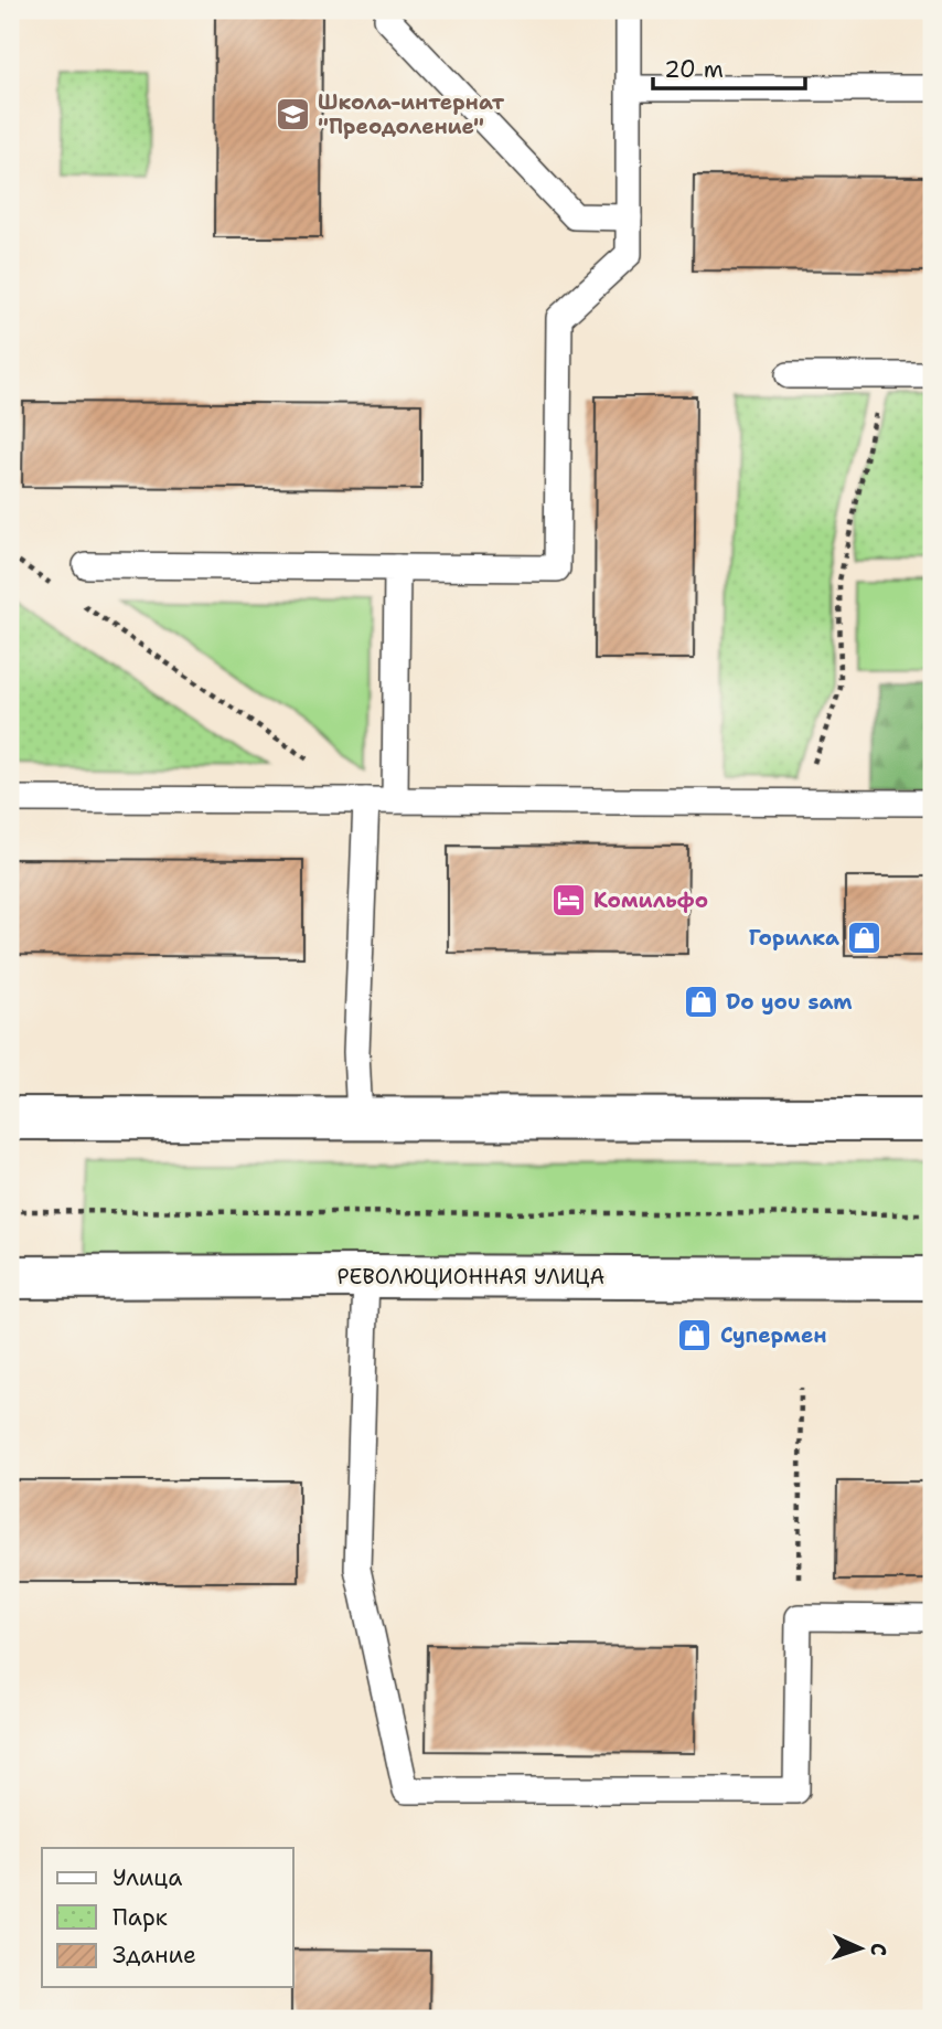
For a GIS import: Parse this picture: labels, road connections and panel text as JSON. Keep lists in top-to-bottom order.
{
  "streets": {
    "main road": ["РЕВОЛЮЦИОННАЯ УЛИЦА"]
  },
  "places": {
    "school or university": ["Школа-интернат \"Преодоление\""],
    "hotel": ["Комильфо"],
    "shop": ["Горилка", "Do you sam", "Супермен"]
  },
  "legend": ["Улица", "Парк", "Здание"],
  "scale_bar": "20 m",
  "north": "right"
}
